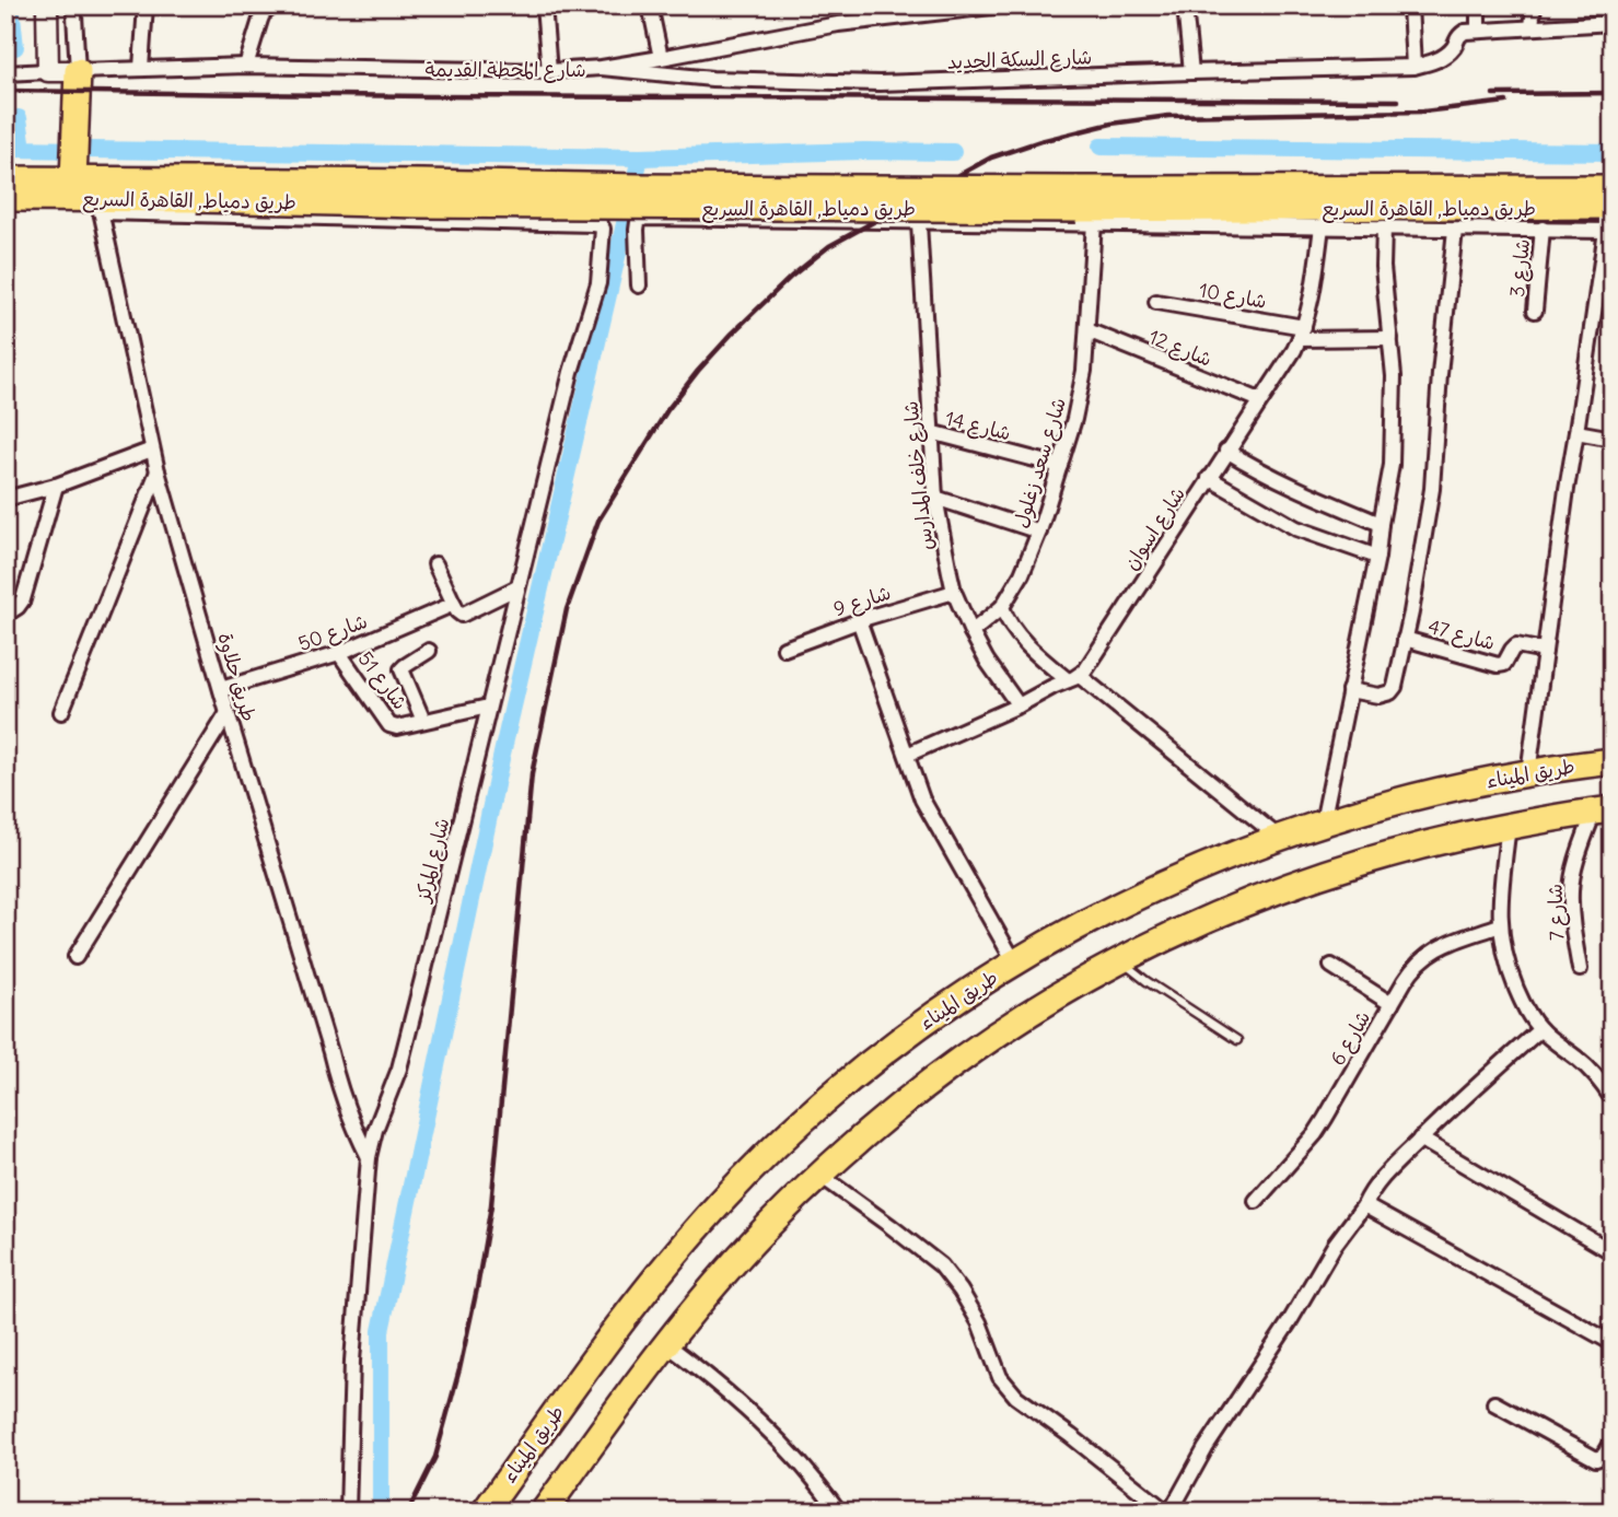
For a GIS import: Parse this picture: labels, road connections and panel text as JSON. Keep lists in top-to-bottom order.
{
  "streets": {
    "highway": ["طريق دمياط, القاهرة السريع", "طريق الميناء"],
    "main road": ["شارع المحطة القديمة"],
    "street": [
      "شارع السكة الحديد",
      "شارع 3",
      "شارع 10",
      "شارع 12",
      "شارع 14",
      "شارع سعد زغلول",
      "شارع خلف المدارس",
      "شارع اسوان",
      "شارع 9",
      "شارع 50",
      "شارع 47",
      "طريق حلاوة",
      "شارع 51",
      "شارع المركز",
      "شارع 7",
      "شارع 6"
    ]
  },
  "crossings": [
    ["شارع السكة الحديد", "شارع المحطة القديمة"],
    ["طريق دمياط, القاهرة السريع", "شارع سعد زغلول"],
    ["طريق دمياط, القاهرة السريع", "طريق حلاوة"],
    ["طريق دمياط, القاهرة السريع", "شارع المركز"],
    ["شارع 10", "شارع اسوان"],
    ["شارع 12", "شارع سعد زغلول"],
    ["شارع 12", "شارع اسوان"],
    ["شارع 14", "شارع سعد زغلول"],
    ["شارع 14", "شارع خلف المدارس"],
    ["شارع سعد زغلول", "شارع خلف المدارس"],
    ["شارع خلف المدارس", "شارع اسوان"],
    ["شارع خلف المدارس", "شارع 9"],
    ["شارع 50", "طريق حلاوة"],
    ["شارع 50", "شارع 51"],
    ["طريق حلاوة", "شارع المركز"],
    ["شارع 51", "شارع المركز"]
  ]
}
